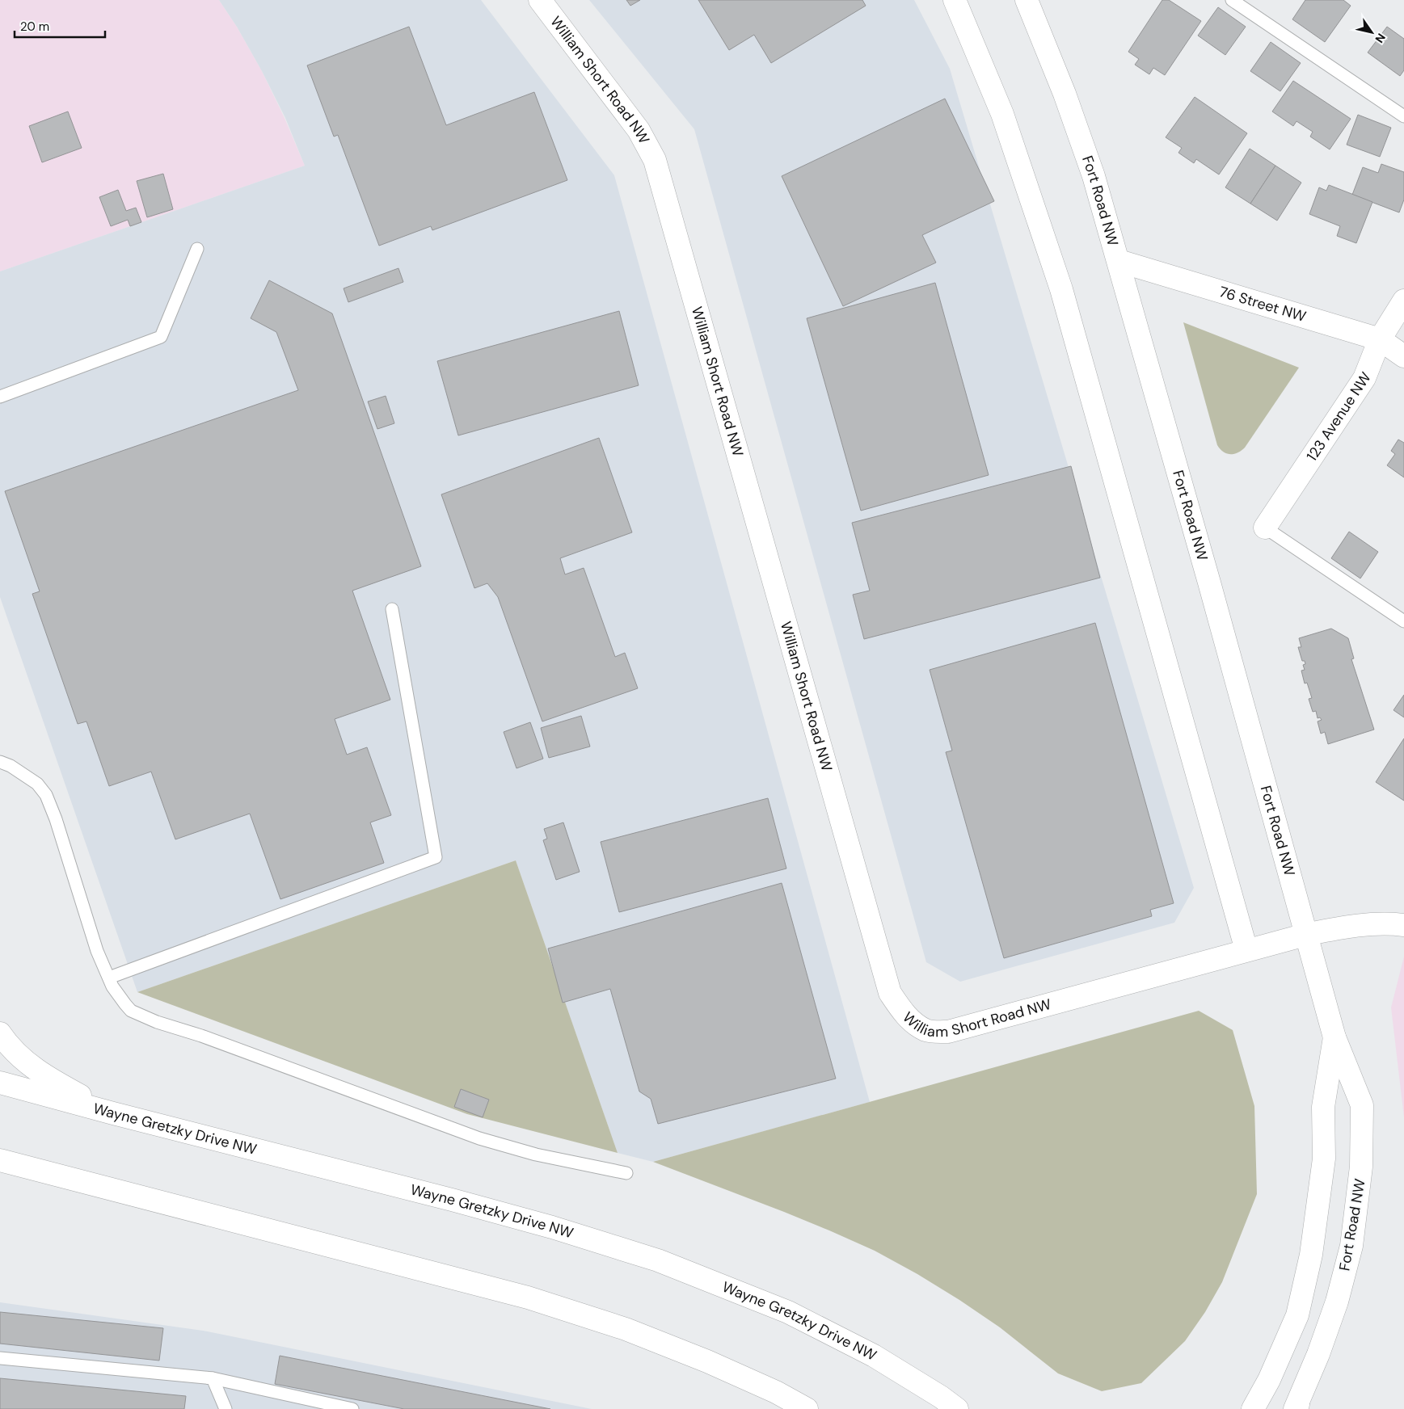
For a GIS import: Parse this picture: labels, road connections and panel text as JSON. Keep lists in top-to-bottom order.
{
  "streets": {
    "street": [
      "William Short Road NW",
      "Fort Road NW",
      "76 Street NW",
      "123 Avenue NW",
      "Wayne Gretzky Drive NW"
    ]
  },
  "crossings": [
    ["William Short Road NW", "Fort Road NW"],
    ["Fort Road NW", "76 Street NW"],
    ["76 Street NW", "123 Avenue NW"]
  ],
  "scale_bar": "20 m",
  "north": "bottom right"
}
